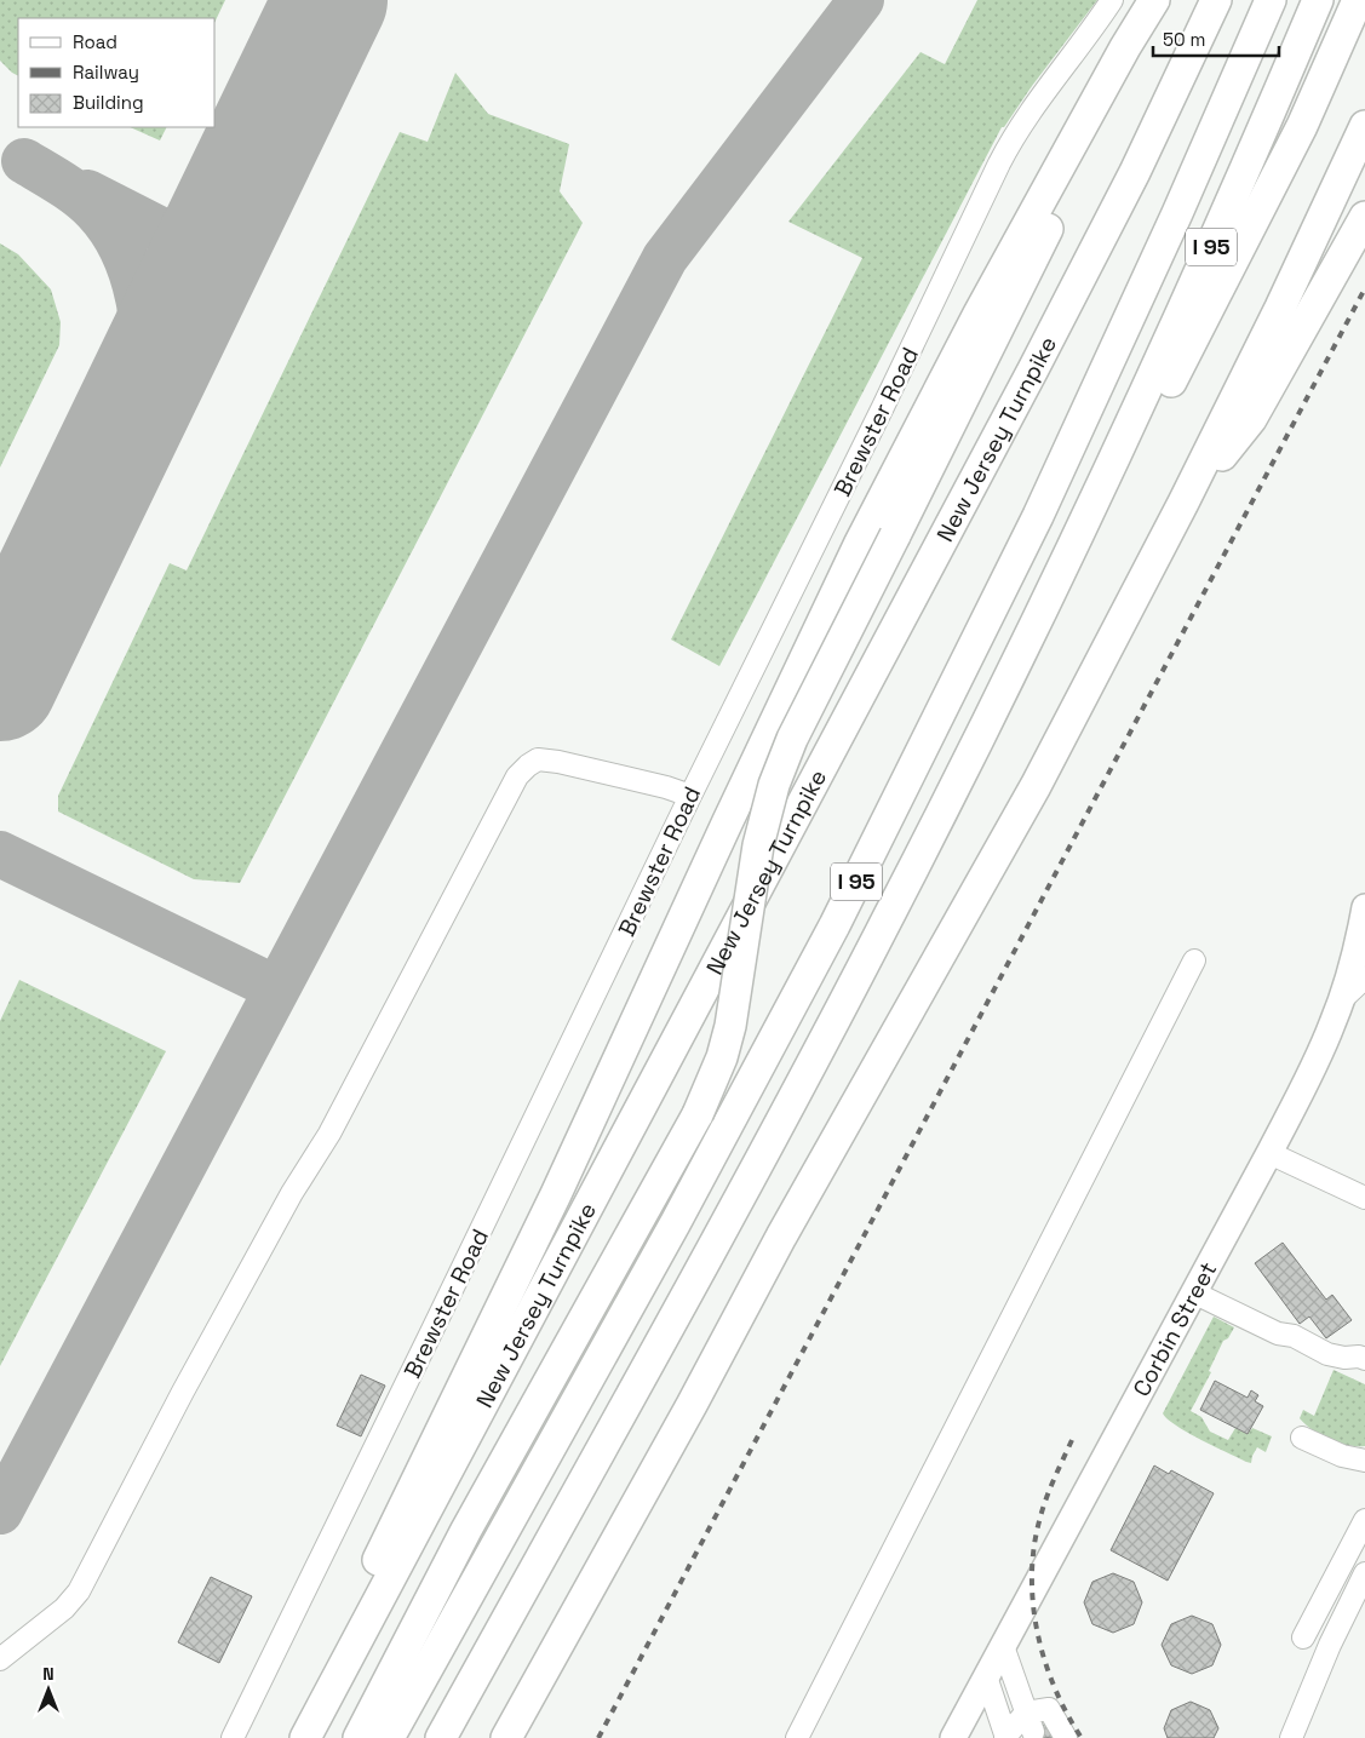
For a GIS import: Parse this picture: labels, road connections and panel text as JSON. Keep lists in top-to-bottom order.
{
  "streets": {
    "highway": ["I 95", "New Jersey Turnpike"],
    "main road": ["Corbin Street"],
    "street": ["Brewster Road"]
  },
  "legend": ["Road", "Railway", "Building"],
  "scale_bar": "50 m",
  "north": "top"
}
